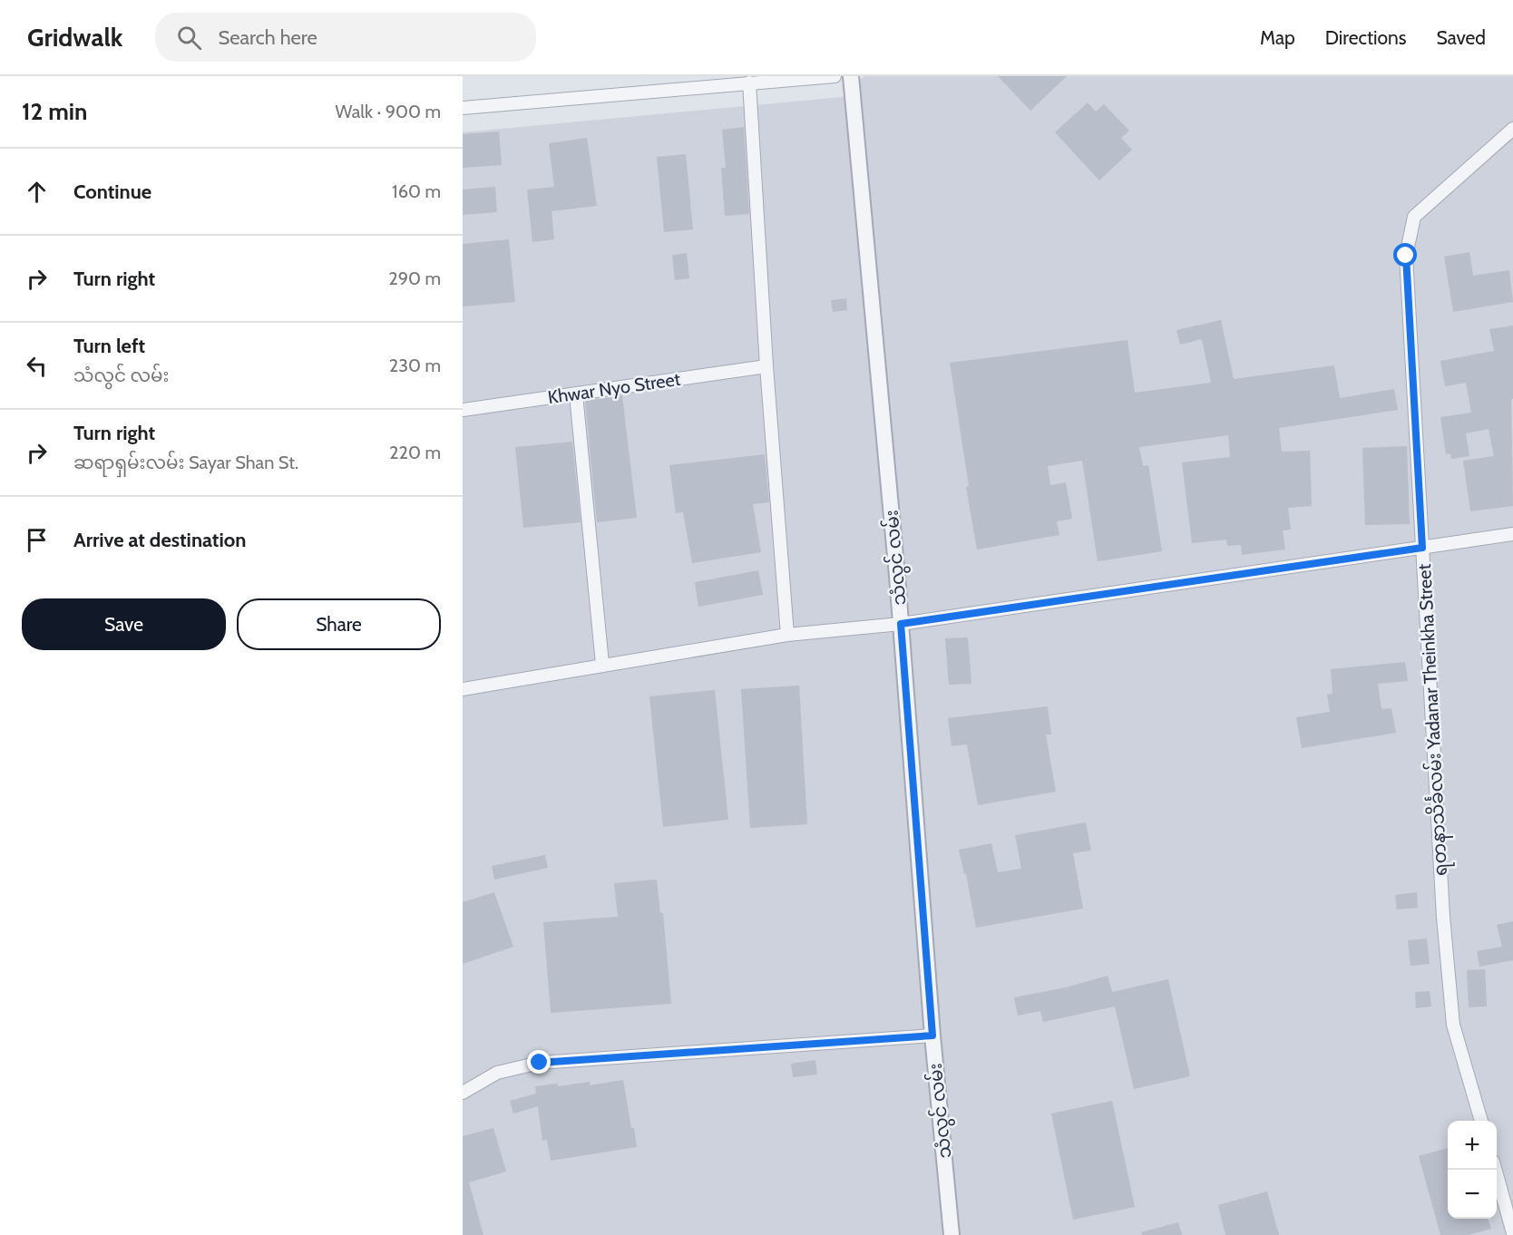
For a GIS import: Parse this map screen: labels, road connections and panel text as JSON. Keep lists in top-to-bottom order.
{
  "streets": {
    "street": ["Khwar Nyo Street", "သံလွင် လမ်း", "ရတနာသိင်္ခလမ်း Yadanar Theinkha Street"]
  },
  "page": {
    "header": "Gridwalk",
    "search": "Search here",
    "nav": ["Map", "Directions", "Saved"],
    "heading": ["12 min", "Walk · 900 m"],
    "list": [
      ["Continue", "160 m"],
      ["Turn right", "290 m"],
      ["Turn left", "သံလွင် လမ်း", "230 m"],
      ["Turn right", "ဆရာရှမ်းလမ်း Sayar Shan St.", "220 m"],
      "Arrive at destination"
    ],
    "buttons": ["Save", "Share"],
    "map_buttons": ["+", "−"]
  }
}
